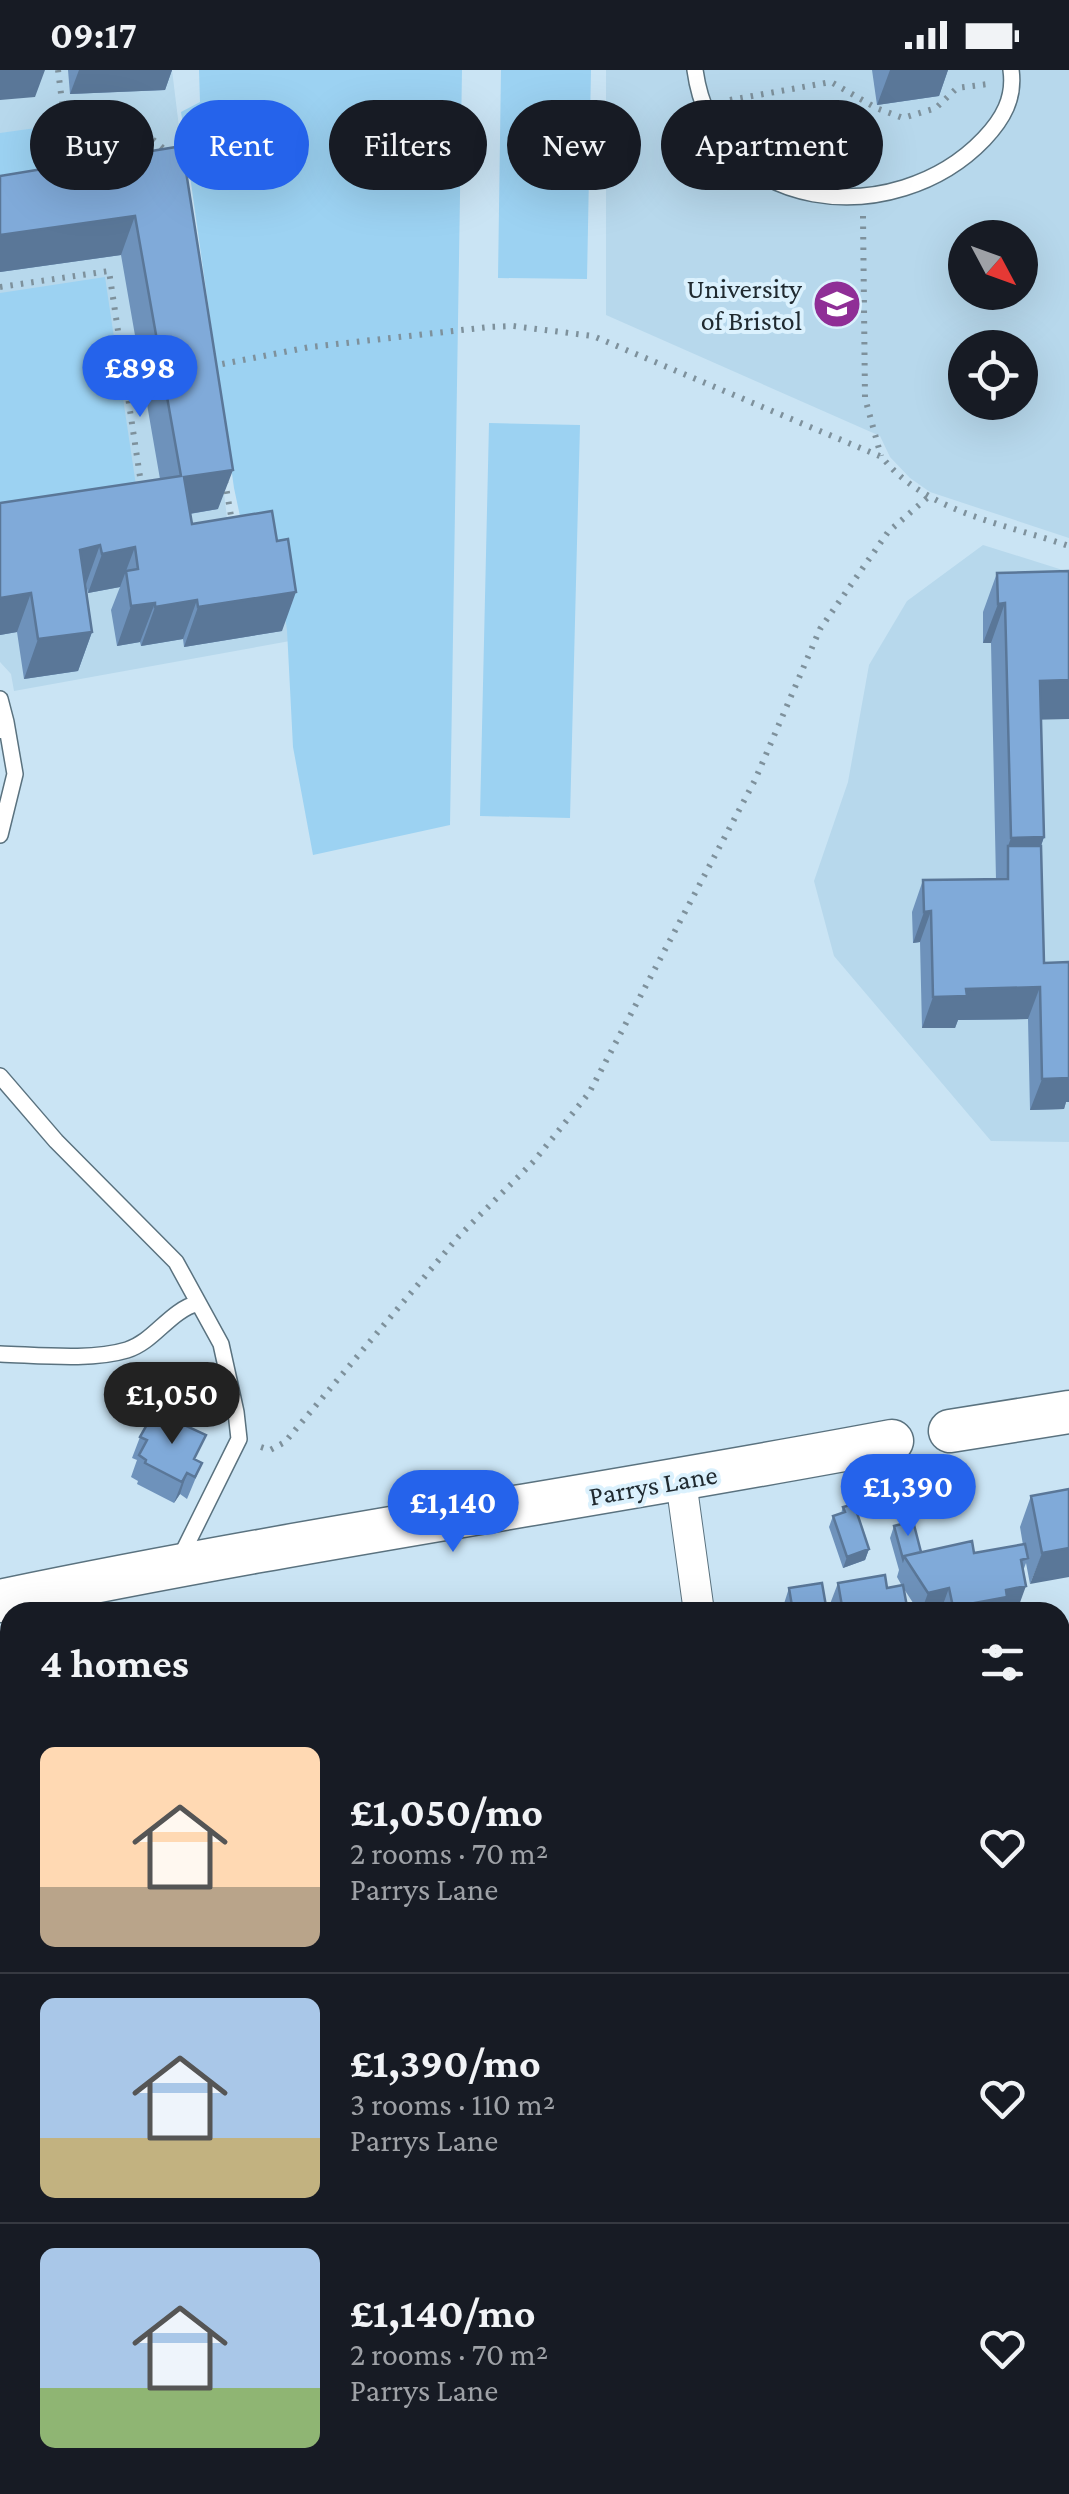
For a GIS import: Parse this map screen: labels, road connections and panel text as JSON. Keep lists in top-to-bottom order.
{
  "streets": {
    "main road": ["Parrys Lane"]
  },
  "places": {
    "school or university": ["University of Bristol"]
  },
  "north": "bottom right",
  "page": {
    "status": "09:17",
    "chip": [
      "Buy",
      "Rent",
      "Filters",
      "New",
      "Apartment"
    ],
    "price": [
      "£898",
      "£1,050",
      "£1,390",
      "£1,140"
    ],
    "heading": "4 homes",
    "list": [
      {
        "name": "£1,050/mo",
        "note": "2 rooms · 70 m² · Parrys Lane"
      },
      {
        "name": "£1,390/mo",
        "note": "3 rooms · 110 m² · Parrys Lane"
      },
      {
        "name": "£1,140/mo",
        "note": "2 rooms · 70 m² · Parrys Lane"
      }
    ]
  }
}
